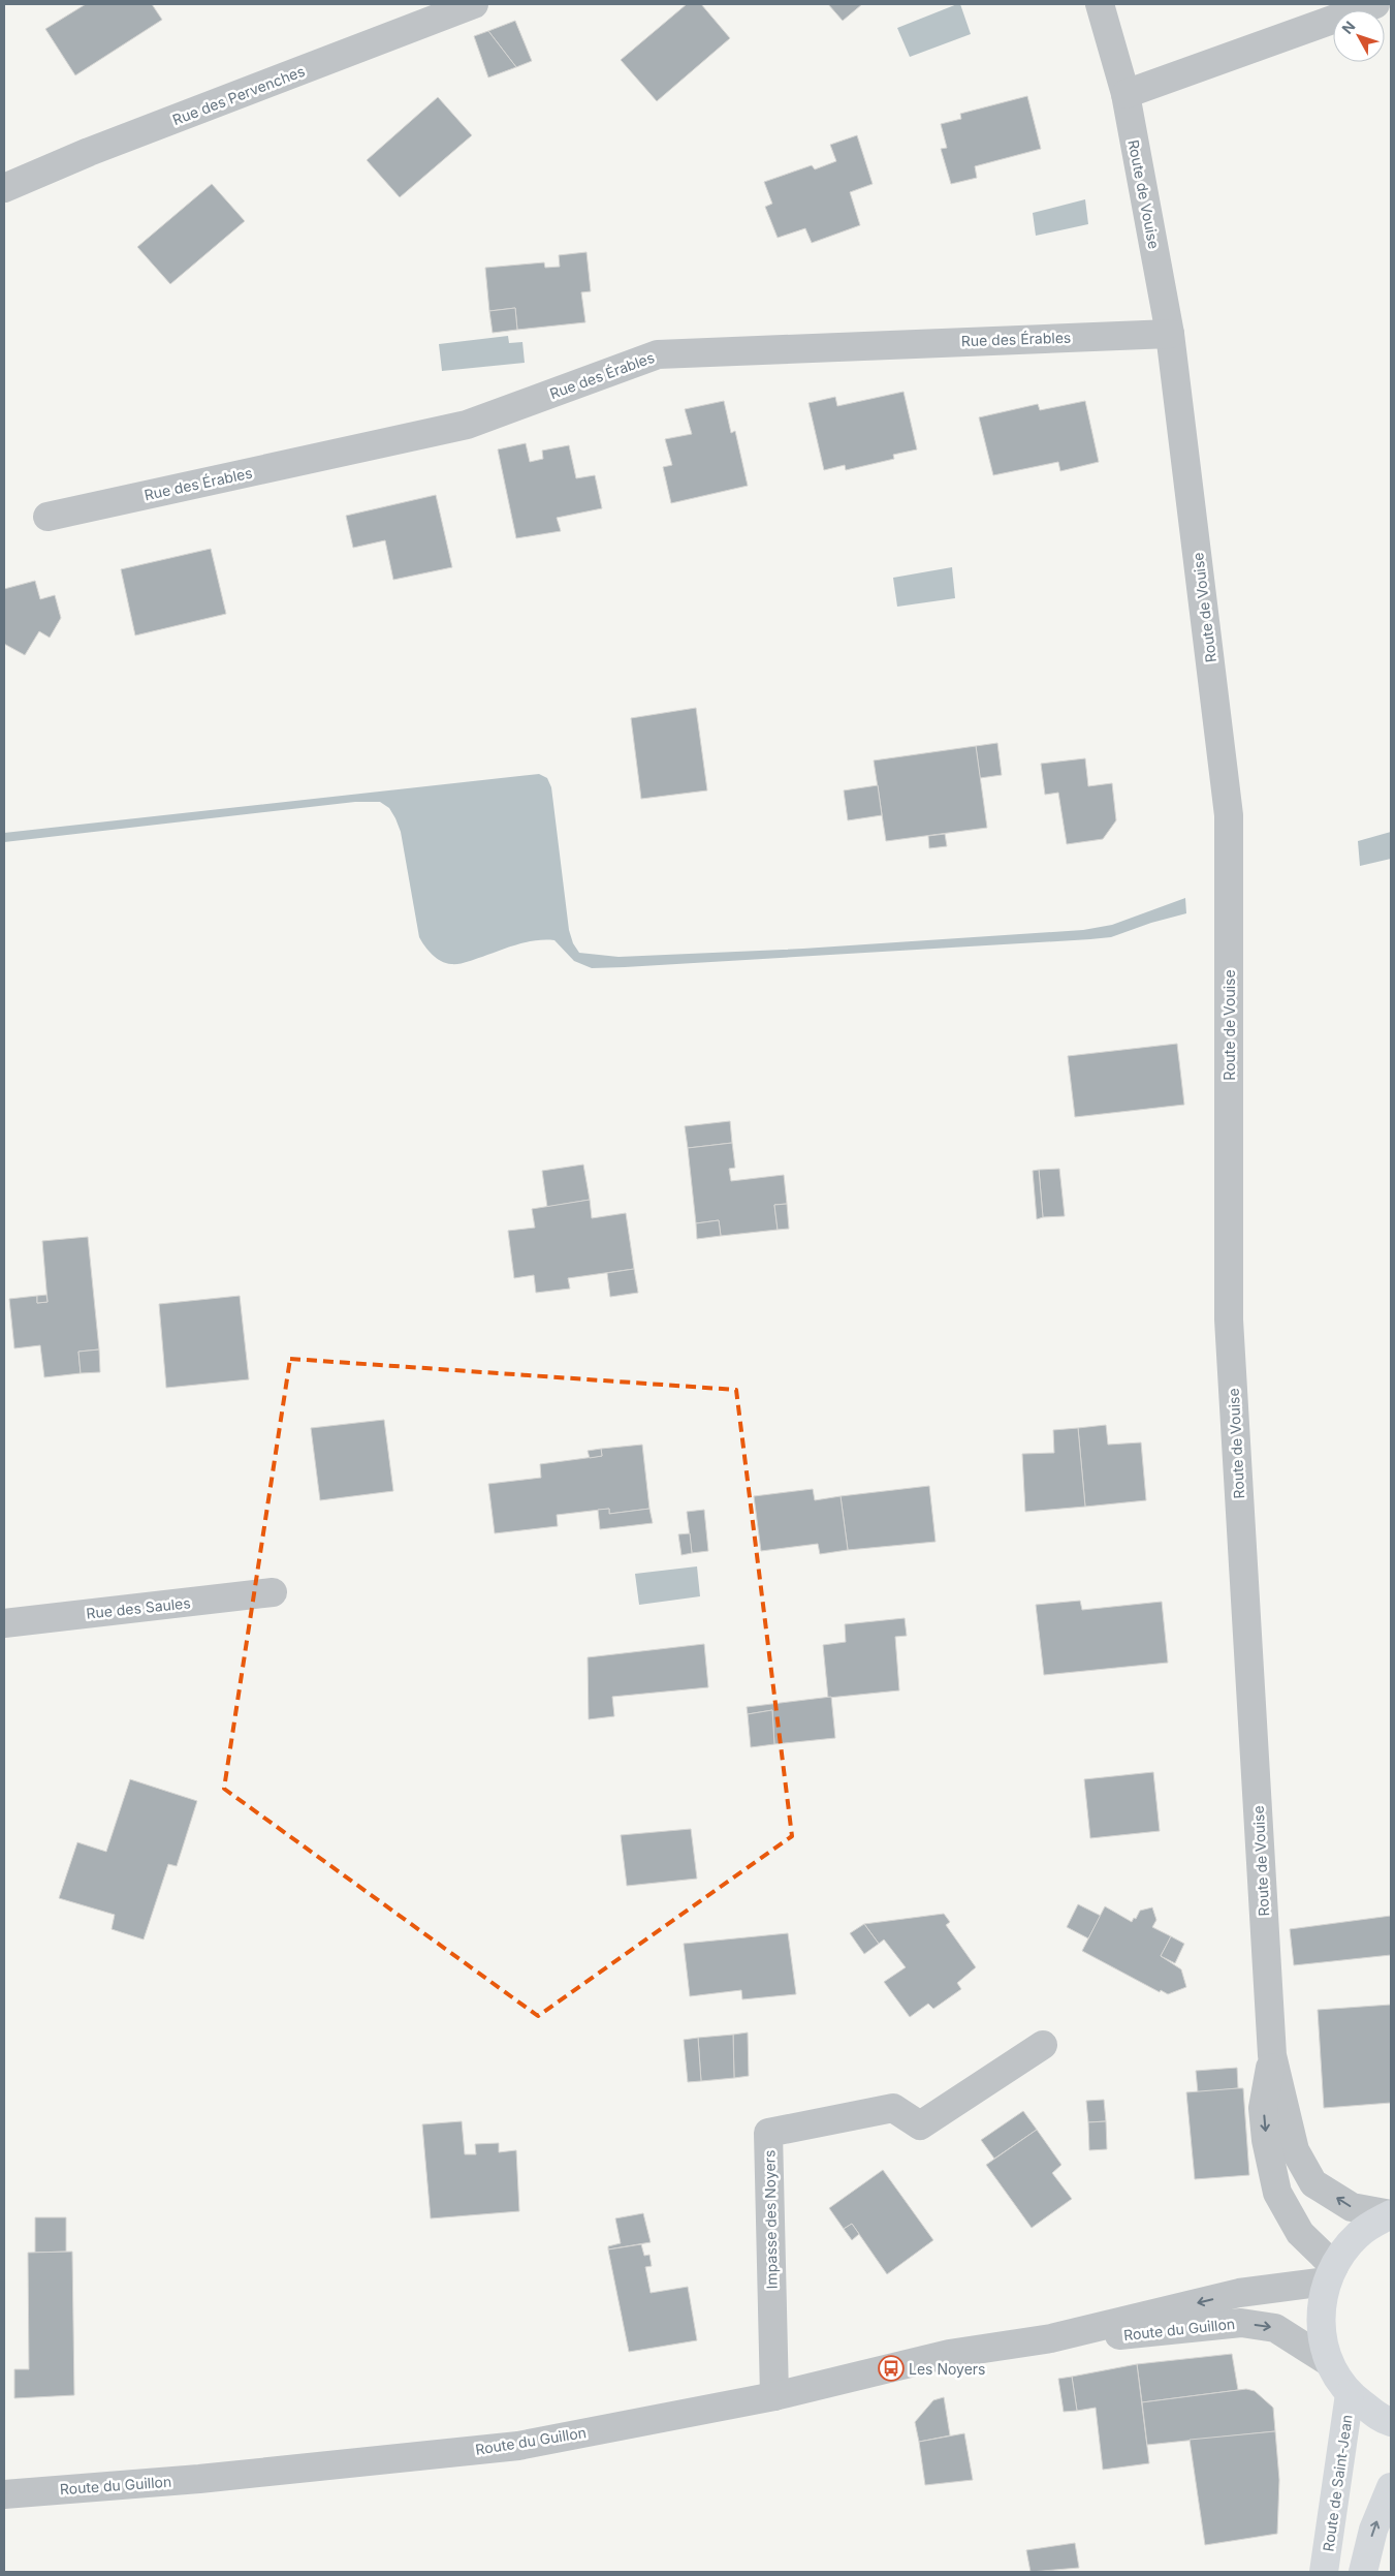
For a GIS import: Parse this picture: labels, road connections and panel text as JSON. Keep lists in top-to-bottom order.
{
  "streets": {
    "main road": ["Route de Saint-Jean"],
    "street": [
      "Rue des Pervenches",
      "Route de Vouise",
      "Rue des Érables",
      "Rue des Saules",
      "Impasse des Noyers",
      "Route du Guillon"
    ]
  },
  "crossings": [
    ["Route de Vouise", "Rue des Érables"],
    ["Route de Vouise", "Route du Guillon"],
    ["Impasse des Noyers", "Route du Guillon"]
  ],
  "places": {
    "bus stop": ["Les Noyers"]
  },
  "north": "top left"
}
